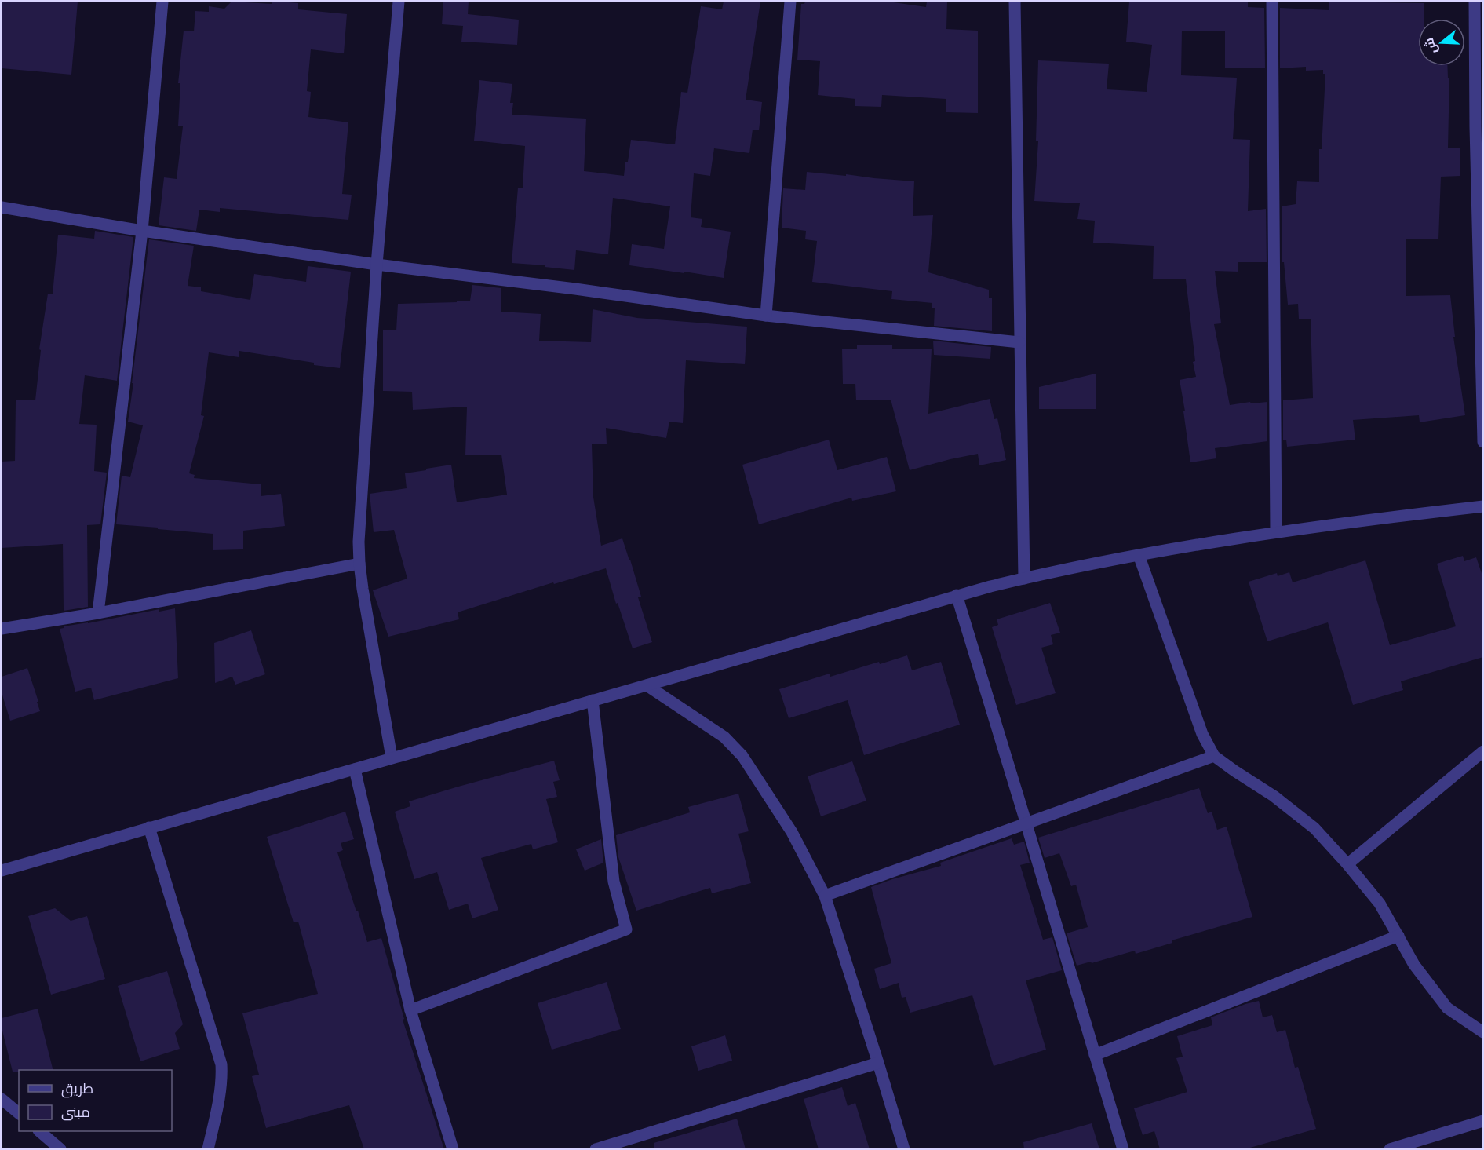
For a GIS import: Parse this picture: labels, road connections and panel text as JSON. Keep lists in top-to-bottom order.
{
  "legend": ["طريق", "مبنى"],
  "north": "left"
}
